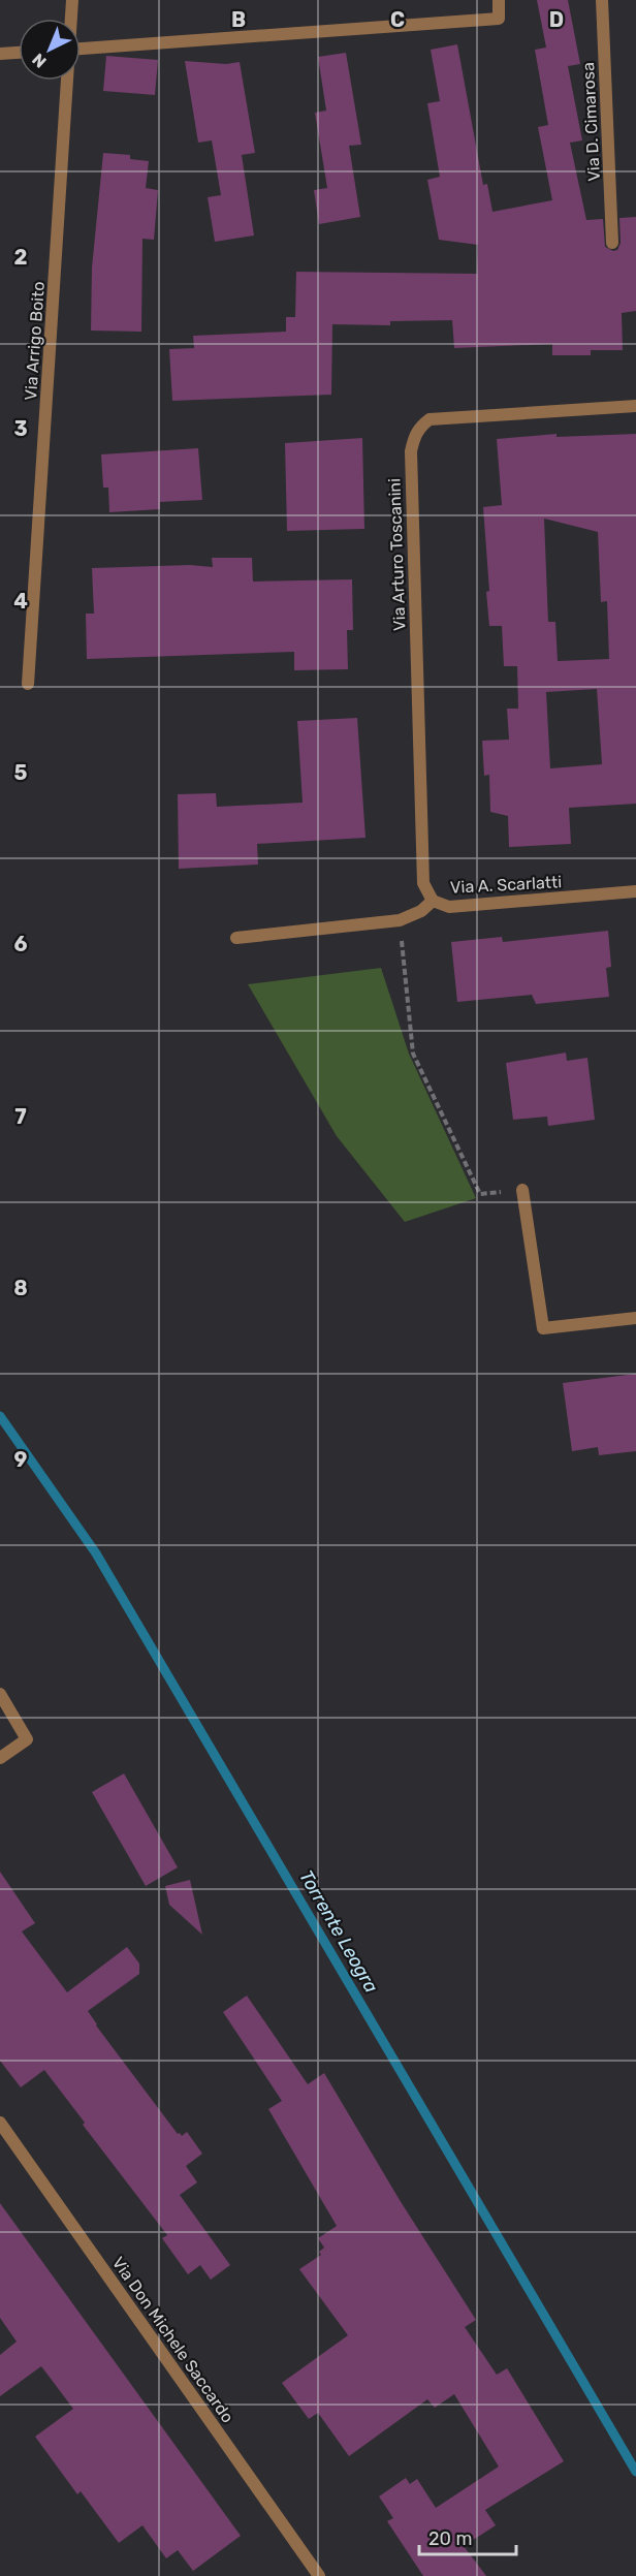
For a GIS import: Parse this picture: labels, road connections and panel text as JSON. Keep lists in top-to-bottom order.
{
  "streets": {
    "street": [
      "Via D. Cimarosa",
      "Via Arrigo Boito",
      "Via Arturo Toscanini",
      "Via A. Scarlatti",
      "Via Don Michele Saccardo"
    ]
  },
  "crossings": [
    ["Via Arturo Toscanini", "Via A. Scarlatti"]
  ],
  "water": ["Torrente Leogra"],
  "scale_bar": "20 m",
  "north": "bottom left",
  "grid": {
    "columns": ["B", "C", "D"],
    "rows": [
      "2",
      "3",
      "4",
      "5",
      "6",
      "7",
      "8",
      "9"
    ]
  }
}
